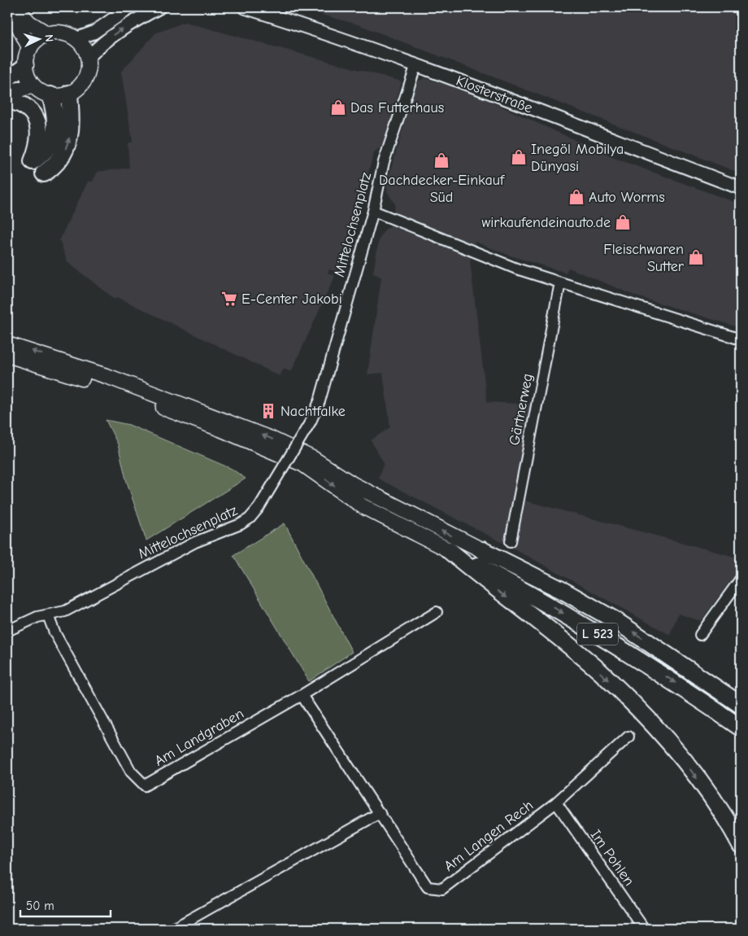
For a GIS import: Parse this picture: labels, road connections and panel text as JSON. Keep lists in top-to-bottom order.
{
  "streets": {
    "highway": ["L 523"],
    "street": [
      "Klosterstraße",
      "Mittelochsenplatz",
      "Gärtnerweg",
      "Am Landgraben",
      "Am Langen Rech",
      "Im Pohlen"
    ]
  },
  "crossings": [
    ["Klosterstraße", "Mittelochsenplatz"],
    ["Mittelochsenplatz", "Am Landgraben"],
    ["Am Landgraben", "Am Langen Rech"],
    ["Am Langen Rech", "Im Pohlen"]
  ],
  "places": {
    "shop": [
      "Das Futterhaus",
      "Inegöl Mobilya Dünyasi",
      "Dachdecker-Einkauf Süd",
      "Auto Worms",
      "wirkaufendeinauto.de",
      "Fleischwaren Sutter"
    ],
    "supermarket": ["E-Center Jakobi"],
    "building": ["Nachtfalke"]
  },
  "scale_bar": "50 m",
  "north": "right"
}
